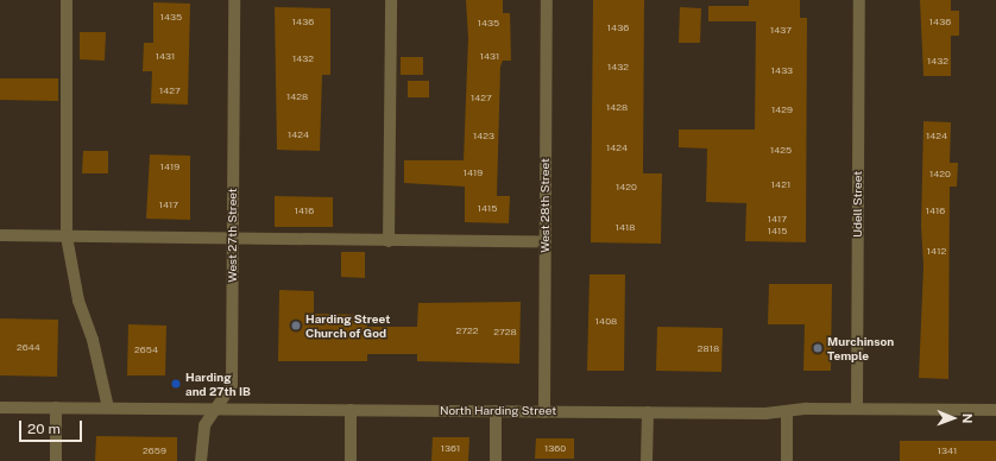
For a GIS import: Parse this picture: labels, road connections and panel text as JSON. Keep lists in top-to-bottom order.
{
  "streets": {
    "street": [
      "Udell Street",
      "West 28th Street",
      "West 27th Street",
      "North Harding Street"
    ]
  },
  "crossings": [
    ["Udell Street", "North Harding Street"],
    ["West 28th Street", "North Harding Street"],
    ["West 27th Street", "North Harding Street"]
  ],
  "places": ["Harding Street Church of God", "Murchinson Temple", "Harding and 27th IB"],
  "house_numbers": [
    "1435",
    "1436",
    "1436",
    "1435",
    "1436",
    "1437",
    "1431",
    "1431",
    "1432",
    "1432",
    "1432",
    "1433",
    "1427",
    "1428",
    "1427",
    "1428",
    "1429",
    "1424",
    "1423",
    "1424",
    "1424",
    "1425",
    "1419",
    "1419",
    "1420",
    "1421",
    "1420",
    "1417",
    "1415",
    "1416",
    "1416",
    "1417",
    "1418",
    "1415",
    "1412",
    "1408",
    "2722",
    "2728",
    "2644",
    "2818",
    "2654",
    "1361",
    "1360",
    "2659",
    "1341"
  ],
  "scale_bar": "20 m",
  "north": "right"
}
